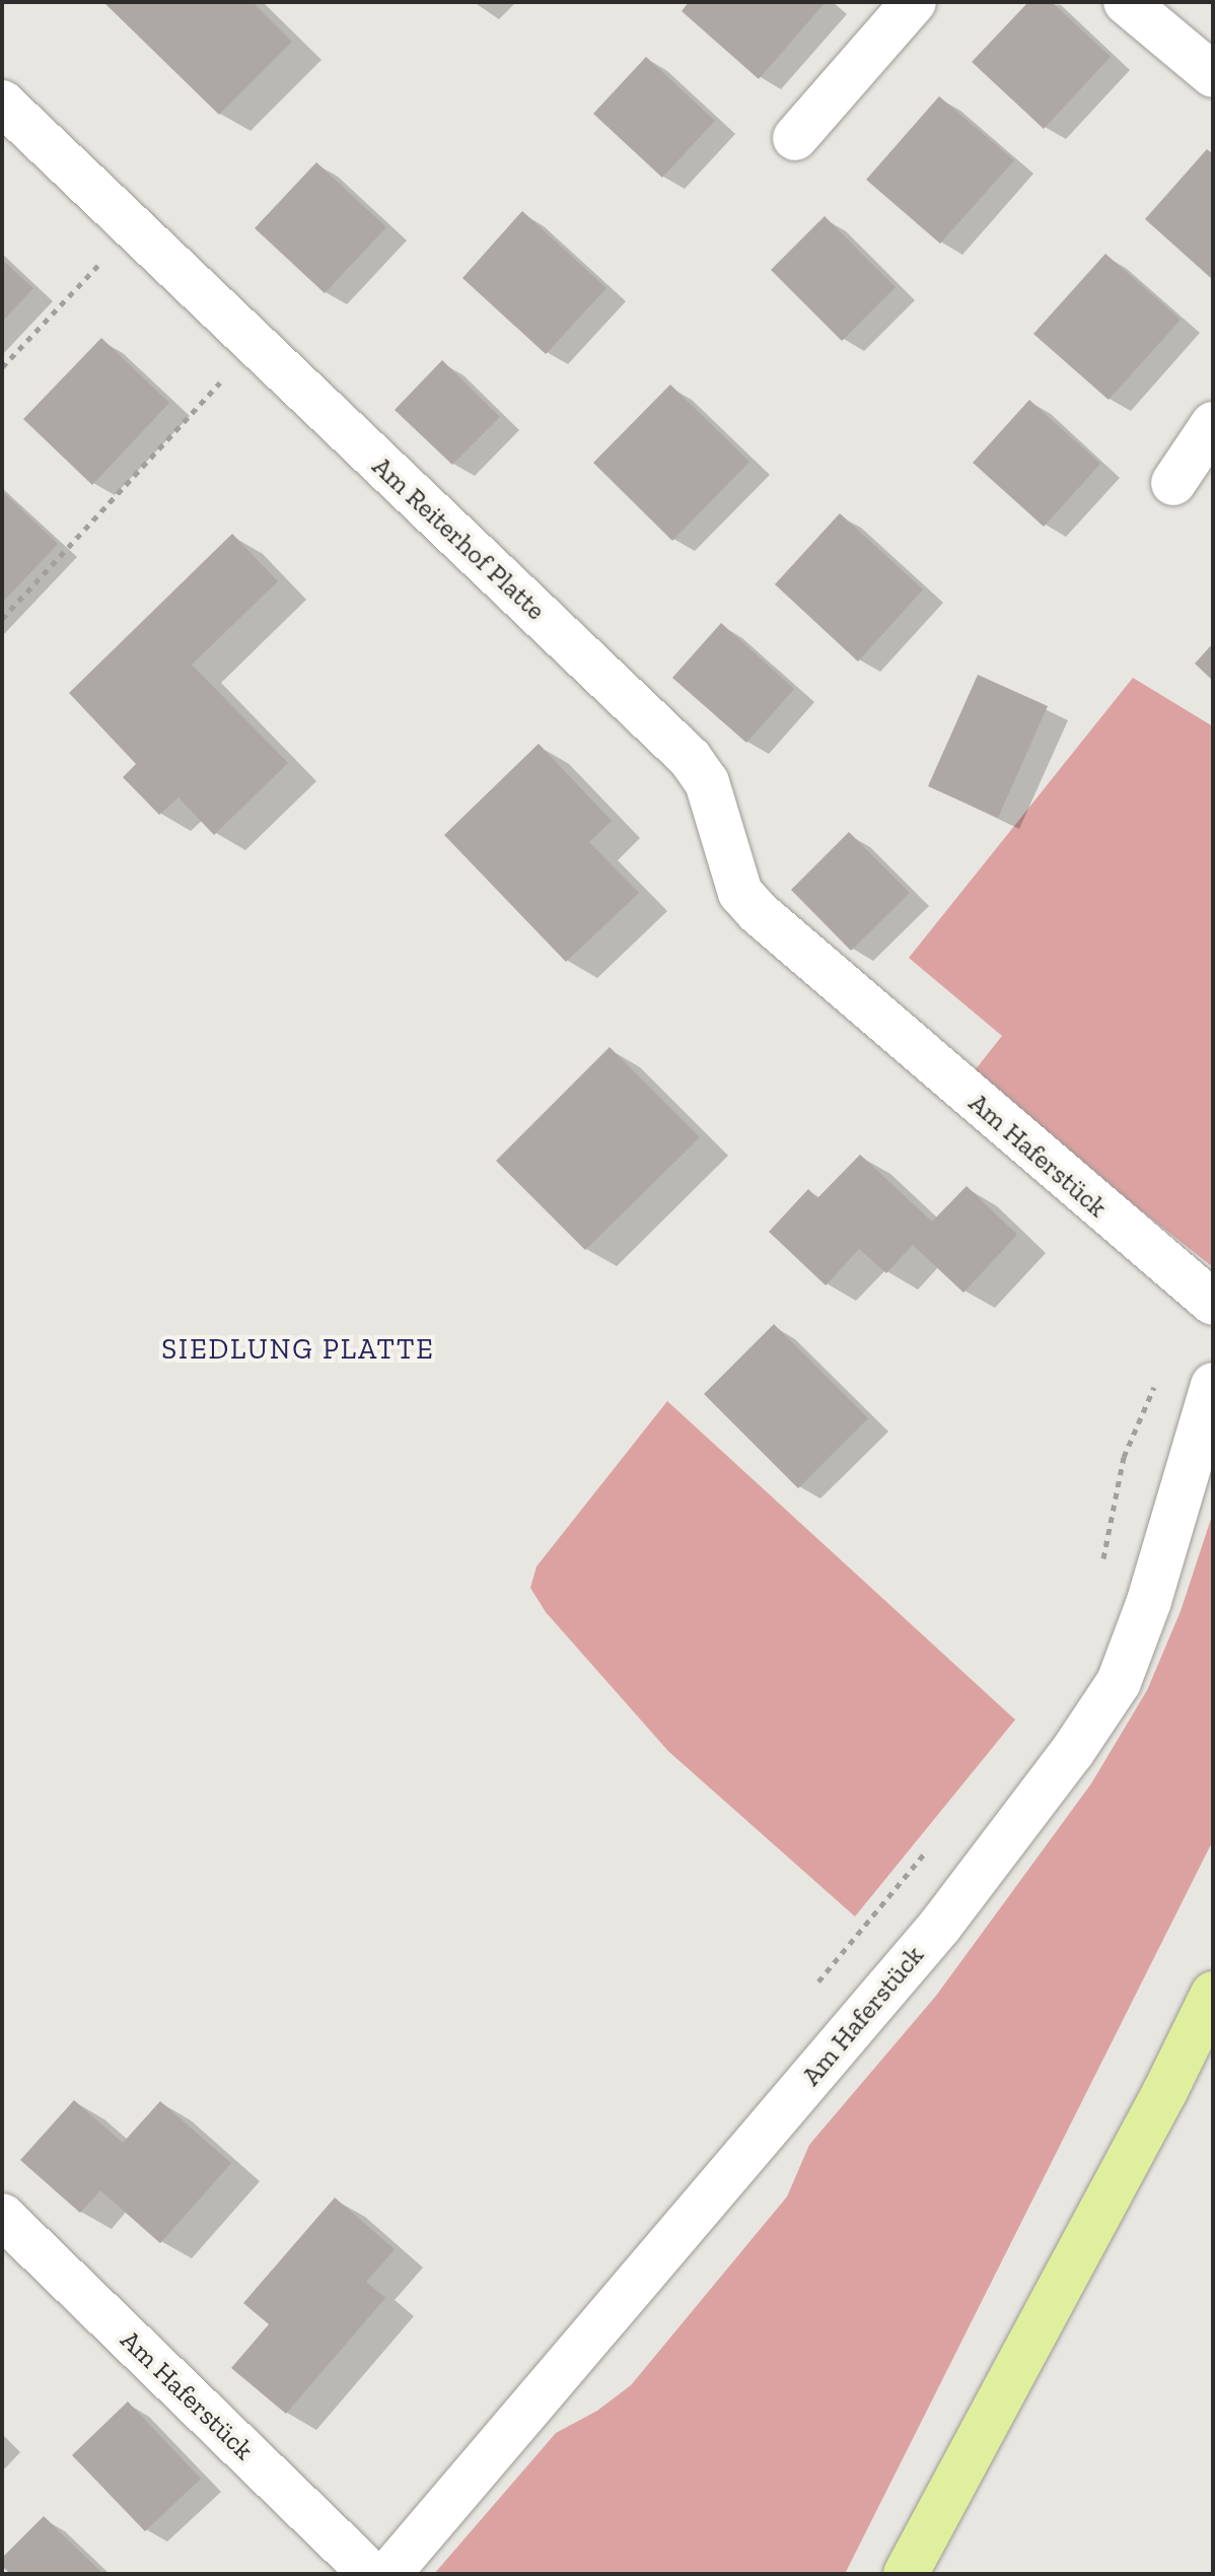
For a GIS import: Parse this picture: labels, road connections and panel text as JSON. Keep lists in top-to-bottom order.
{
  "streets": {
    "street": ["Am Reiterhof Platte", "Am Haferstück"]
  },
  "crossings": [
    ["Am Reiterhof Platte", "Am Haferstück"]
  ],
  "districts": ["SIEDLUNG PLATTE"]
}
